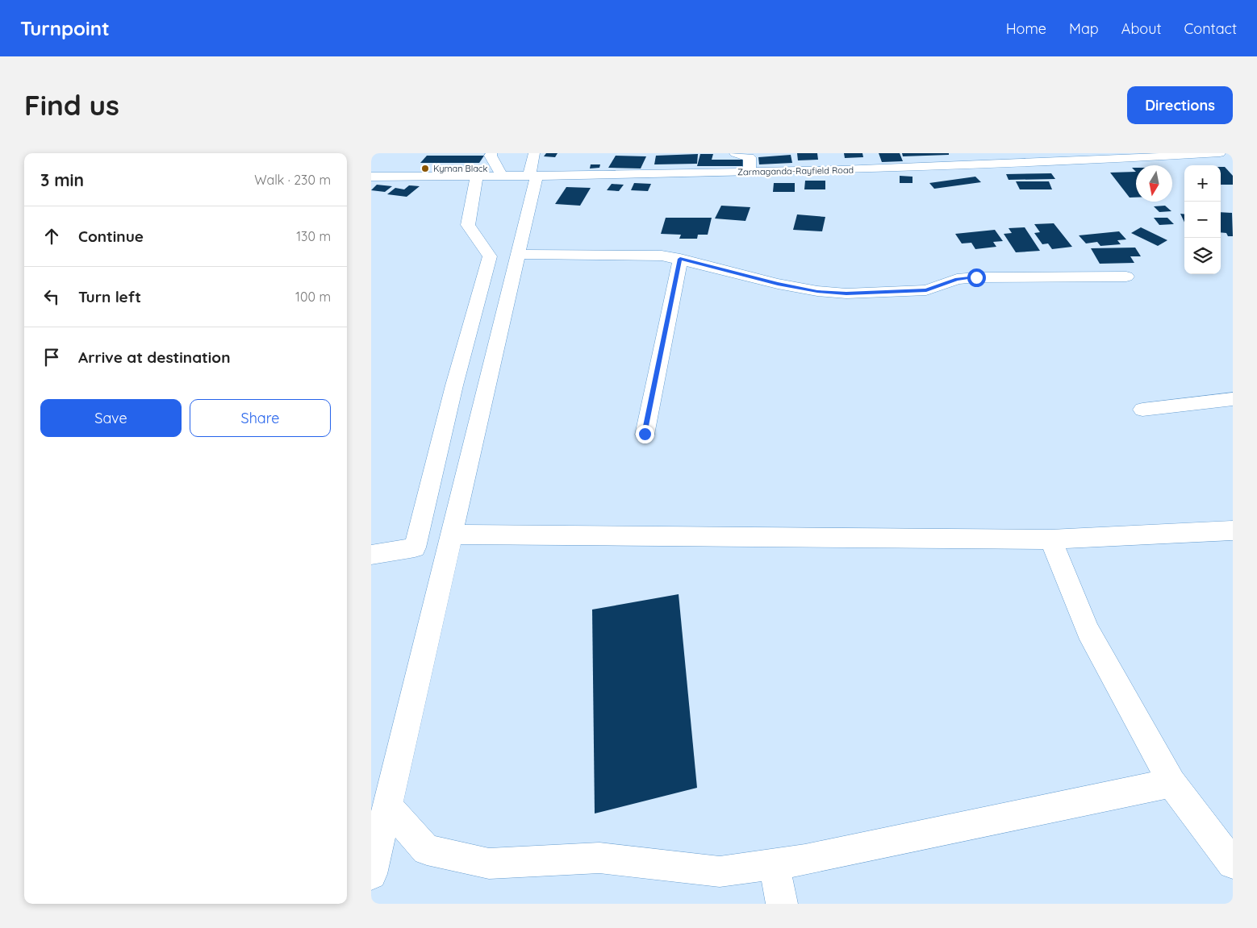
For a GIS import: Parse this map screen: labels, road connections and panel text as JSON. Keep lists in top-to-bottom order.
{
  "streets": {
    "street": ["Zarmaganda-Rayfield Road"]
  },
  "places": ["Kyman Black"],
  "north": "bottom",
  "page": {
    "header": "Turnpoint",
    "nav": [
      "Home",
      "Map",
      "About",
      "Contact"
    ],
    "buttons": [
      "Directions",
      ["Save", "Share"]
    ],
    "title": "Find us",
    "heading": ["3 min", "Walk · 230 m"],
    "map_buttons": ["+", "−"],
    "list": [
      ["Continue", "130 m"],
      ["Turn left", "100 m"],
      "Arrive at destination"
    ]
  }
}
